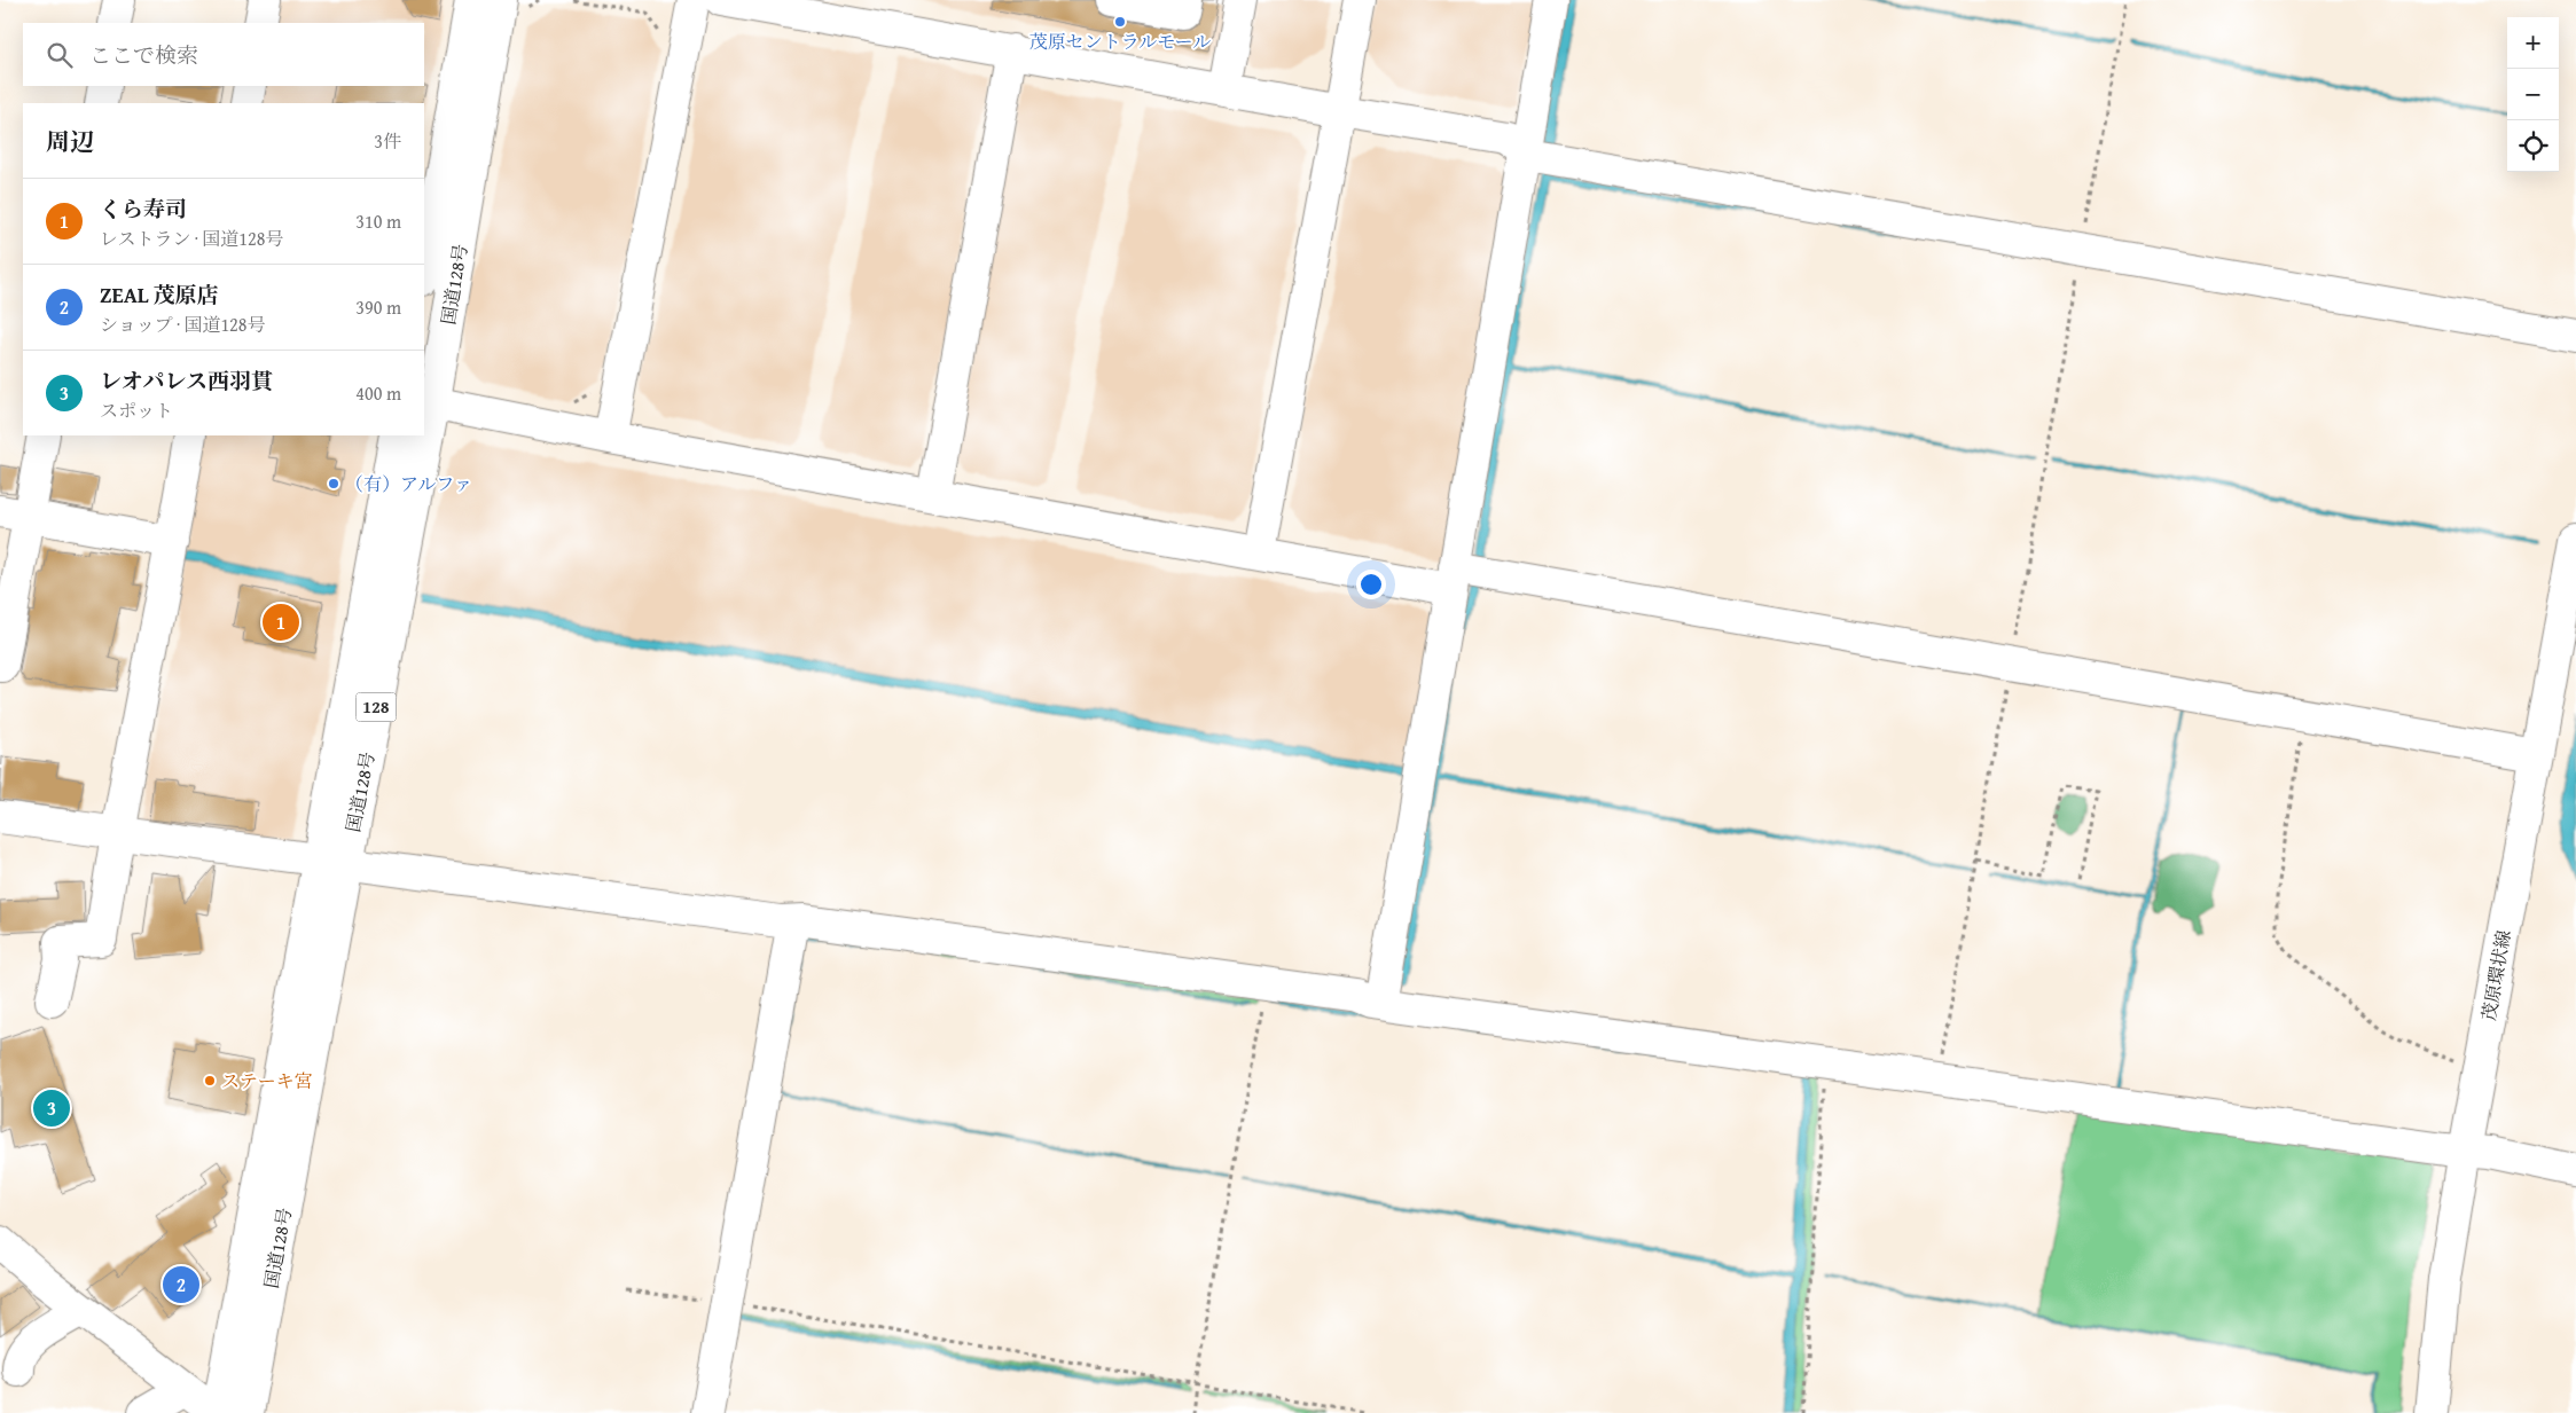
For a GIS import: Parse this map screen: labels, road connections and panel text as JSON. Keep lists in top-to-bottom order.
{
  "streets": {
    "main road": ["国道128号", "128", "茂原環状線"]
  },
  "places": ["茂原セントラルモール", "（有）アルファ", "ステーキ宮"],
  "page": {
    "map_buttons": ["+", "−"],
    "search": "ここで検索",
    "heading": ["周辺", "3件"],
    "list": [
      {
        "mark": "1",
        "name": "くら寿司",
        "note": "レストラン · 国道128号",
        "value": "310 m"
      },
      {
        "mark": "2",
        "name": "ZEAL 茂原店",
        "note": "ショップ · 国道128号",
        "value": "390 m"
      },
      {
        "mark": "3",
        "name": "レオパレス西羽貫",
        "note": "スポット",
        "value": "400 m"
      }
    ],
    "pins": ["1", "3", "2"]
  }
}
